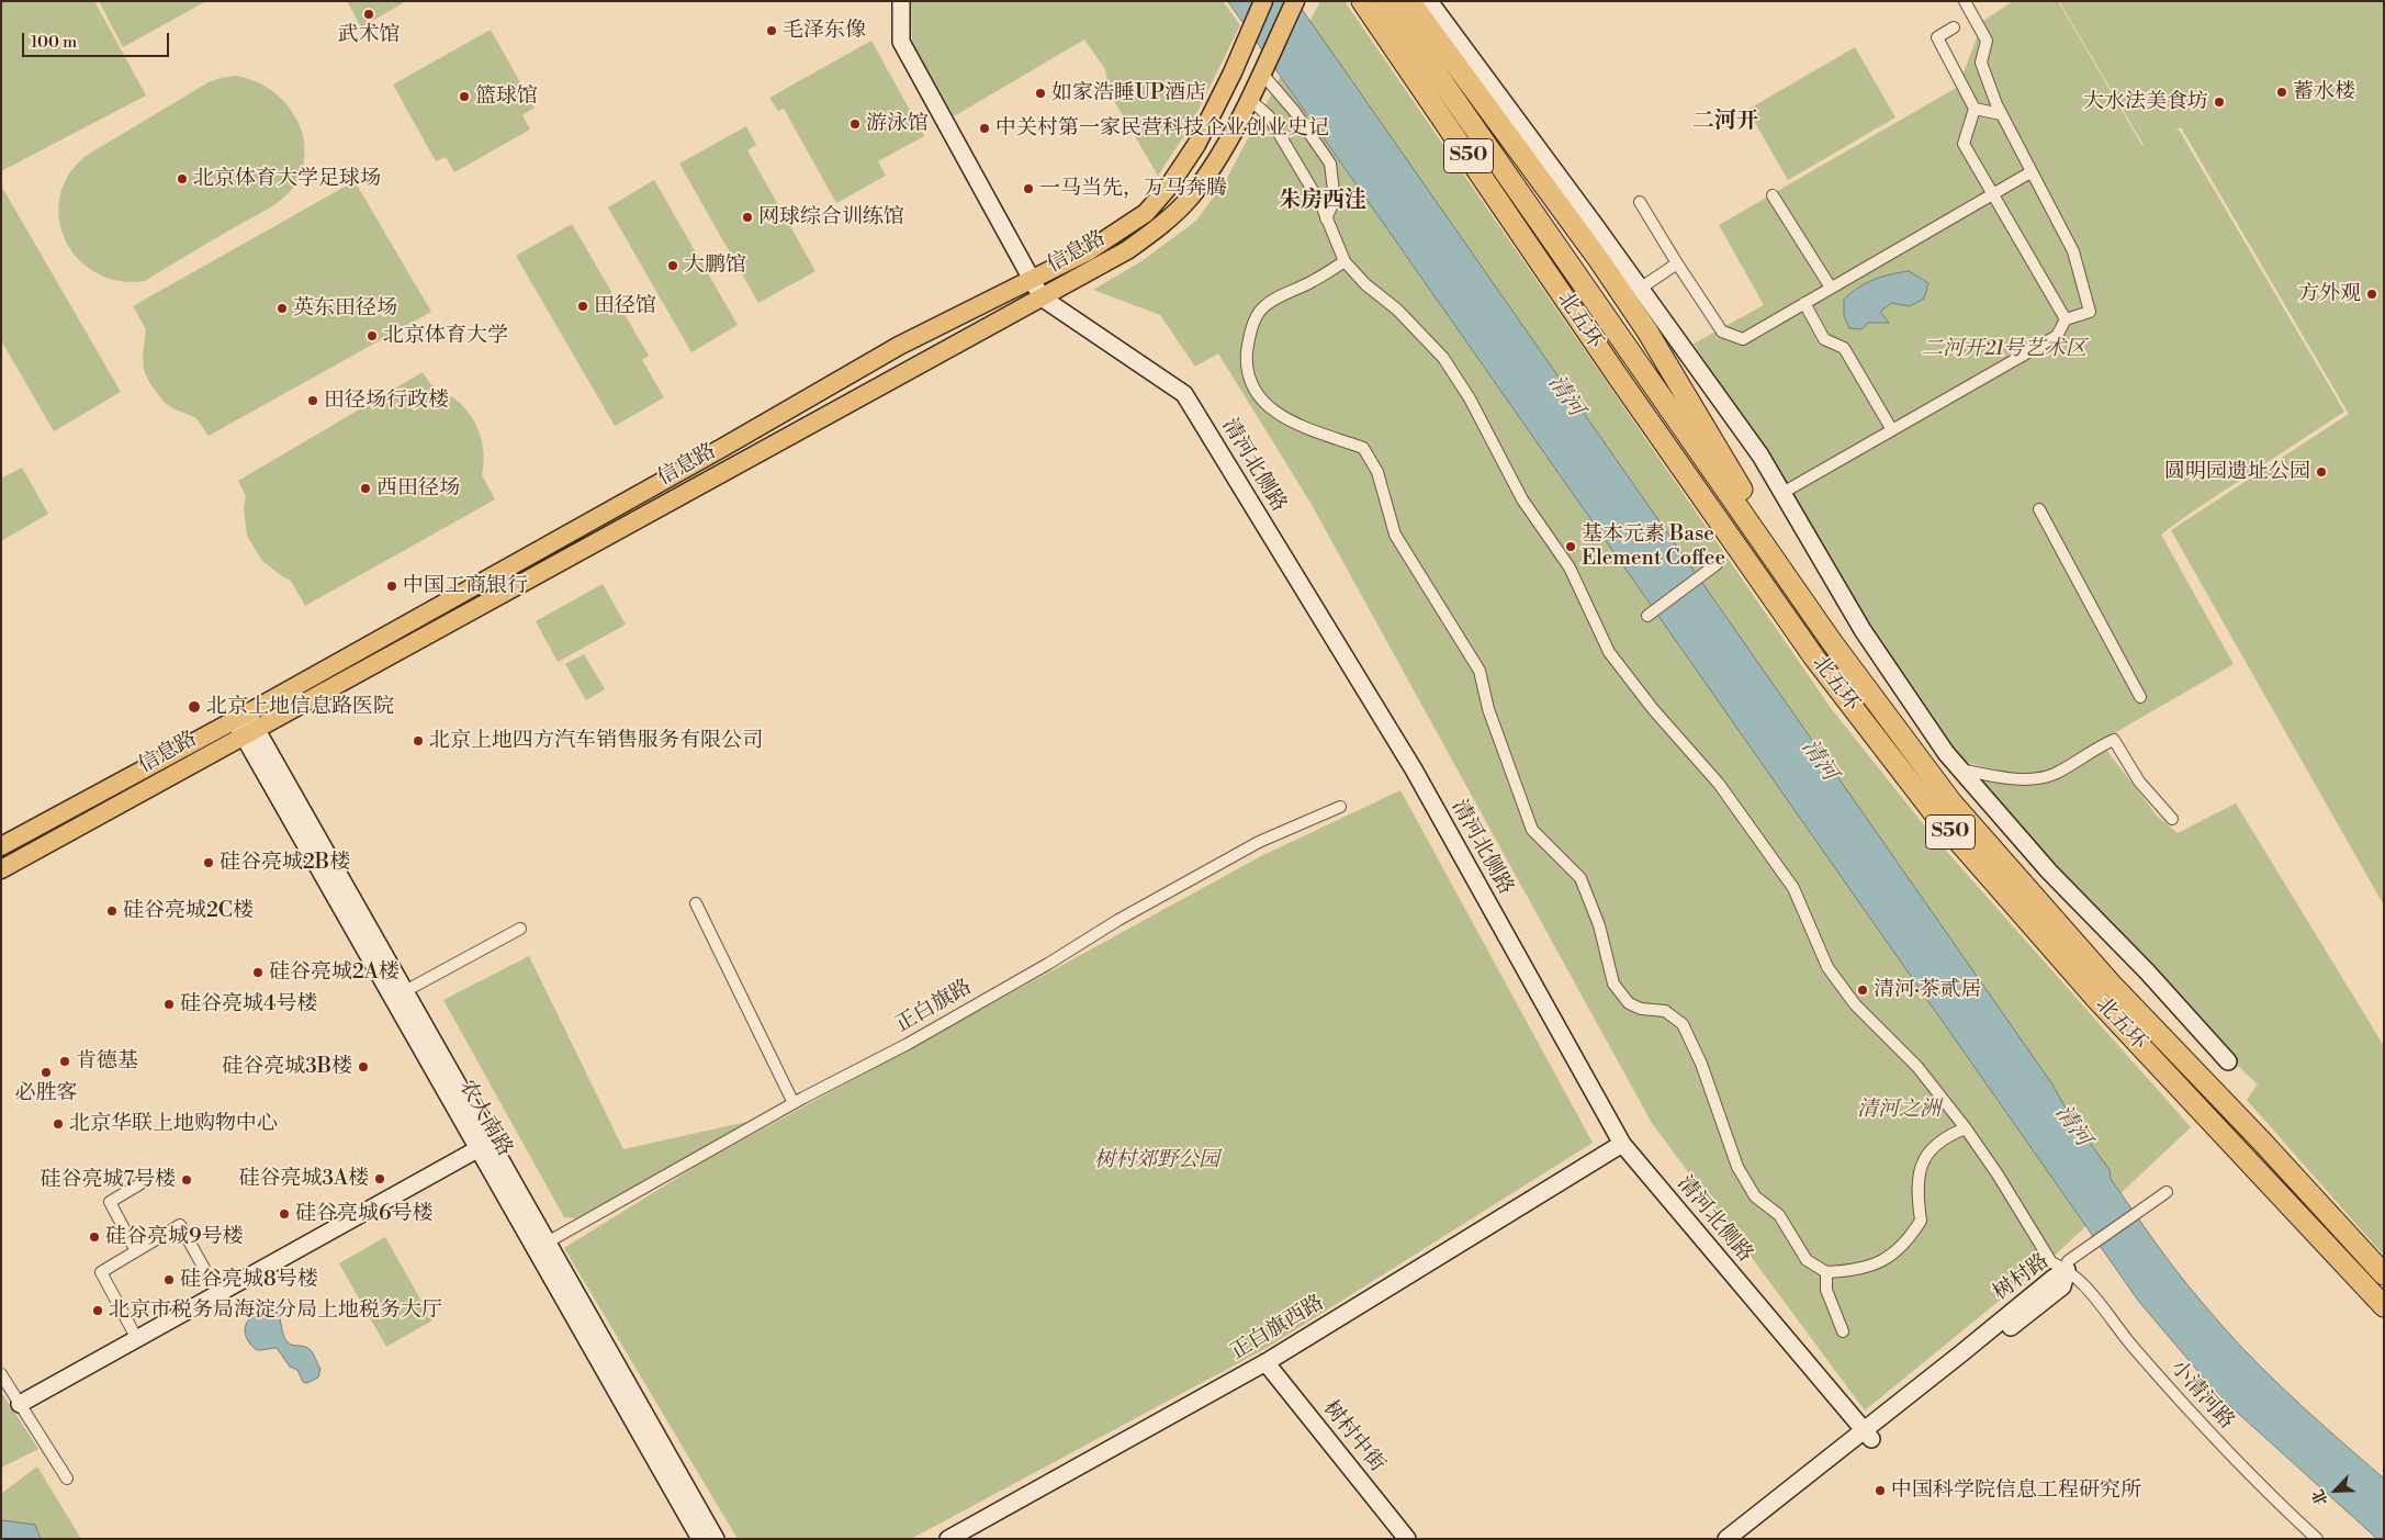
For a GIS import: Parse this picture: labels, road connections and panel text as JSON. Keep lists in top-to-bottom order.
{
  "streets": {
    "highway": ["S50", "北五环"],
    "main road": ["信息路"],
    "street": [
      "清河北侧路",
      "正白旗路",
      "农大南路",
      "树村路",
      "正白旗西路",
      "小清河路",
      "树村中街"
    ]
  },
  "crossings": [
    ["信息路", "清河北侧路"],
    ["信息路", "农大南路"],
    ["信息路", "小清河路"],
    ["清河北侧路", "树村路"],
    ["清河北侧路", "正白旗西路"],
    ["正白旗路", "农大南路"],
    ["树村路", "小清河路"],
    ["正白旗西路", "树村中街"]
  ],
  "districts": ["二河开", "朱房西洼"],
  "water": ["清河"],
  "parks": ["二河开21号艺术区", "清河之洲", "树村郊野公园"],
  "places": [
    "武术馆",
    "毛泽东像",
    "蓄水楼",
    "如家浩睡UP酒店",
    "篮球馆",
    "大水法美食坊",
    "游泳馆",
    "中关村第一家民营科技企业创业史记",
    "北京体育大学足球场",
    "一马当先，万马奔腾",
    "网球综合训练馆",
    "大鹏馆",
    "方外观",
    "田径馆",
    "英东田径场",
    "北京体育大学",
    "田径场行政楼",
    "圆明园遗址公园",
    "西田径场",
    "基本元素 Base Element Coffee",
    "中国工商银行",
    "北京上地信息路医院",
    "北京上地四方汽车销售服务有限公司",
    "硅谷亮城2B楼",
    "硅谷亮城2C楼",
    "硅谷亮城2A楼",
    "清河·茶贰居",
    "硅谷亮城4号楼",
    "肯德基",
    "硅谷亮城3B楼",
    "必胜客",
    "北京华联上地购物中心",
    "硅谷亮城3A楼",
    "硅谷亮城7号楼",
    "硅谷亮城6号楼",
    "硅谷亮城9号楼",
    "硅谷亮城8号楼",
    "北京市税务局海淀分局上地税务大厅",
    "中国科学院信息工程研究所"
  ],
  "scale_bar": "100 m",
  "north": "bottom left"
}
